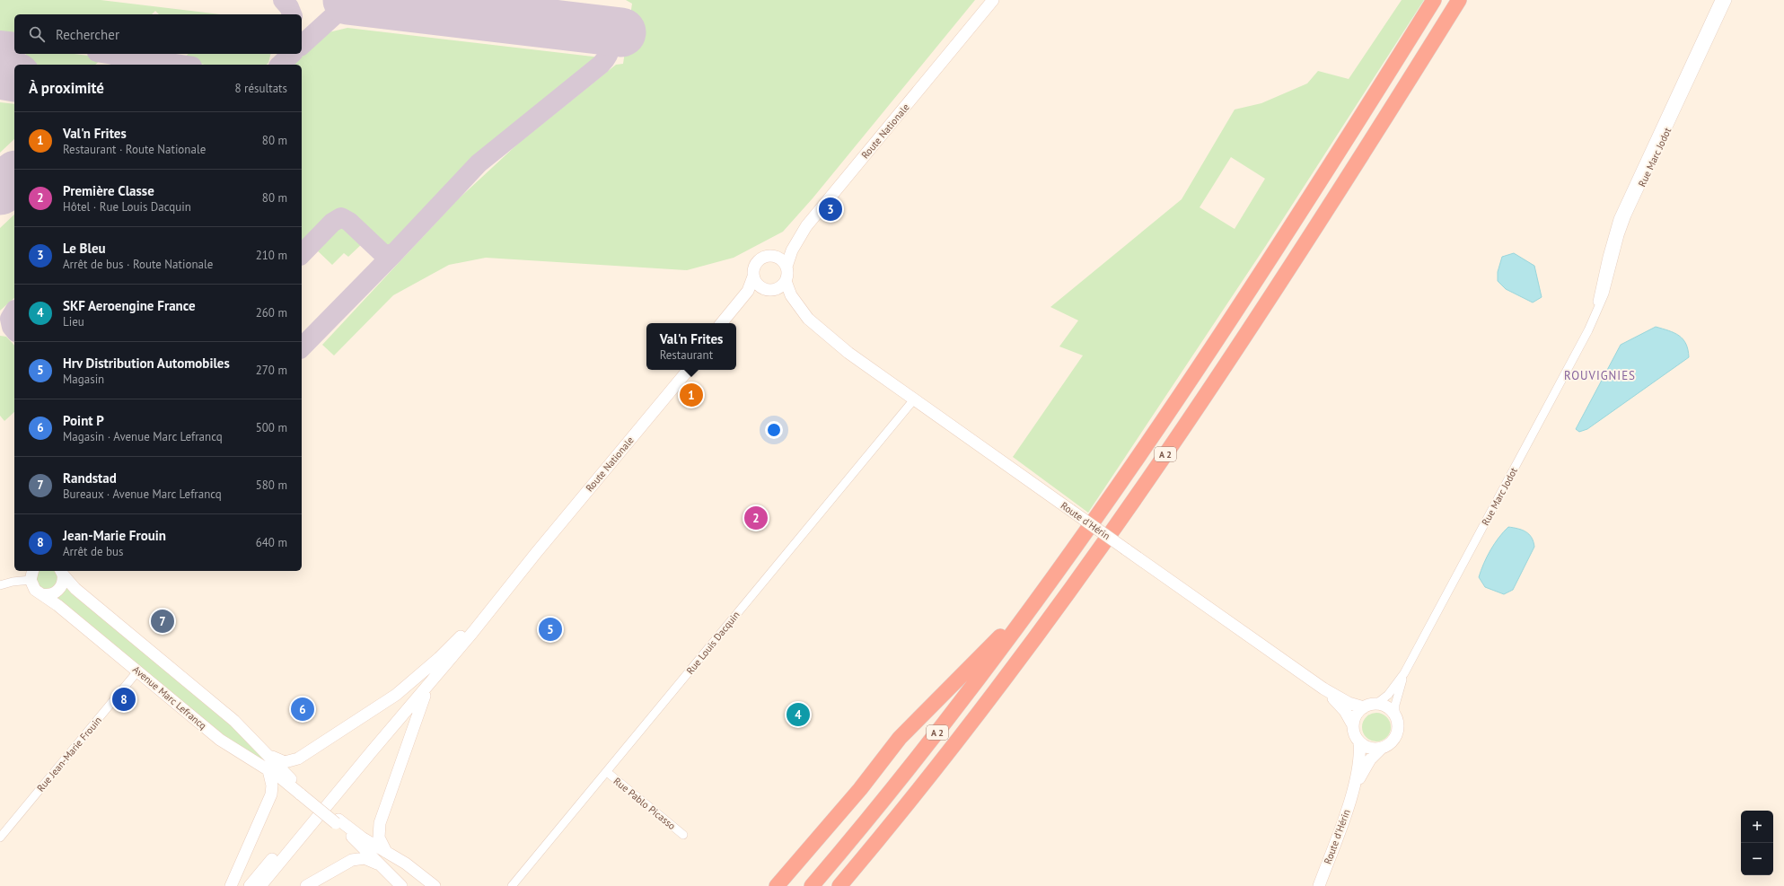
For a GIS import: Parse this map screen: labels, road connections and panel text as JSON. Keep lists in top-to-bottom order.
{
  "streets": {
    "highway": ["A 2"],
    "main road": ["Route Nationale", "Route d'Hérin", "Avenue Marc Lefrancq"],
    "street": [
      "Rue Marc Jodot",
      "Rue Louis Dacquin",
      "Rue Jean-Marie Frouin",
      "Rue Pablo Picasso"
    ]
  },
  "crossings": [
    ["Route Nationale", "Route d'Hérin"],
    ["Rue Marc Jodot", "Route d'Hérin"],
    ["Route d'Hérin", "Rue Louis Dacquin"],
    ["Rue Louis Dacquin", "Rue Pablo Picasso"],
    ["Avenue Marc Lefrancq", "Rue Jean-Marie Frouin"]
  ],
  "districts": ["ROUVIGNIES"],
  "page": {
    "search": "Rechercher",
    "heading": ["À proximité", "8 résultats"],
    "list": [
      {
        "mark": "1",
        "name": "Val'n Frites",
        "note": "Restaurant · Route Nationale",
        "value": "80 m"
      },
      {
        "mark": "2",
        "name": "Première Classe",
        "note": "Hôtel · Rue Louis Dacquin",
        "value": "80 m"
      },
      {
        "mark": "3",
        "name": "Le Bleu",
        "note": "Arrêt de bus · Route Nationale",
        "value": "210 m"
      },
      {
        "mark": "4",
        "name": "SKF Aeroengine France",
        "note": "Lieu",
        "value": "260 m"
      },
      {
        "mark": "5",
        "name": "Hrv Distribution Automobiles",
        "note": "Magasin",
        "value": "270 m"
      },
      {
        "mark": "6",
        "name": "Point P",
        "note": "Magasin · Avenue Marc Lefrancq",
        "value": "500 m"
      },
      {
        "mark": "7",
        "name": "Randstad",
        "note": "Bureaux · Avenue Marc Lefrancq",
        "value": "580 m"
      },
      {
        "mark": "8",
        "name": "Jean-Marie Frouin",
        "note": "Arrêt de bus",
        "value": "640 m"
      }
    ],
    "pins": [
      "3",
      "1",
      "2",
      "7",
      "5",
      "8",
      "6",
      "4"
    ],
    "popup": ["Val'n Frites", "Restaurant"],
    "map_buttons": ["+", "−"]
  }
}
